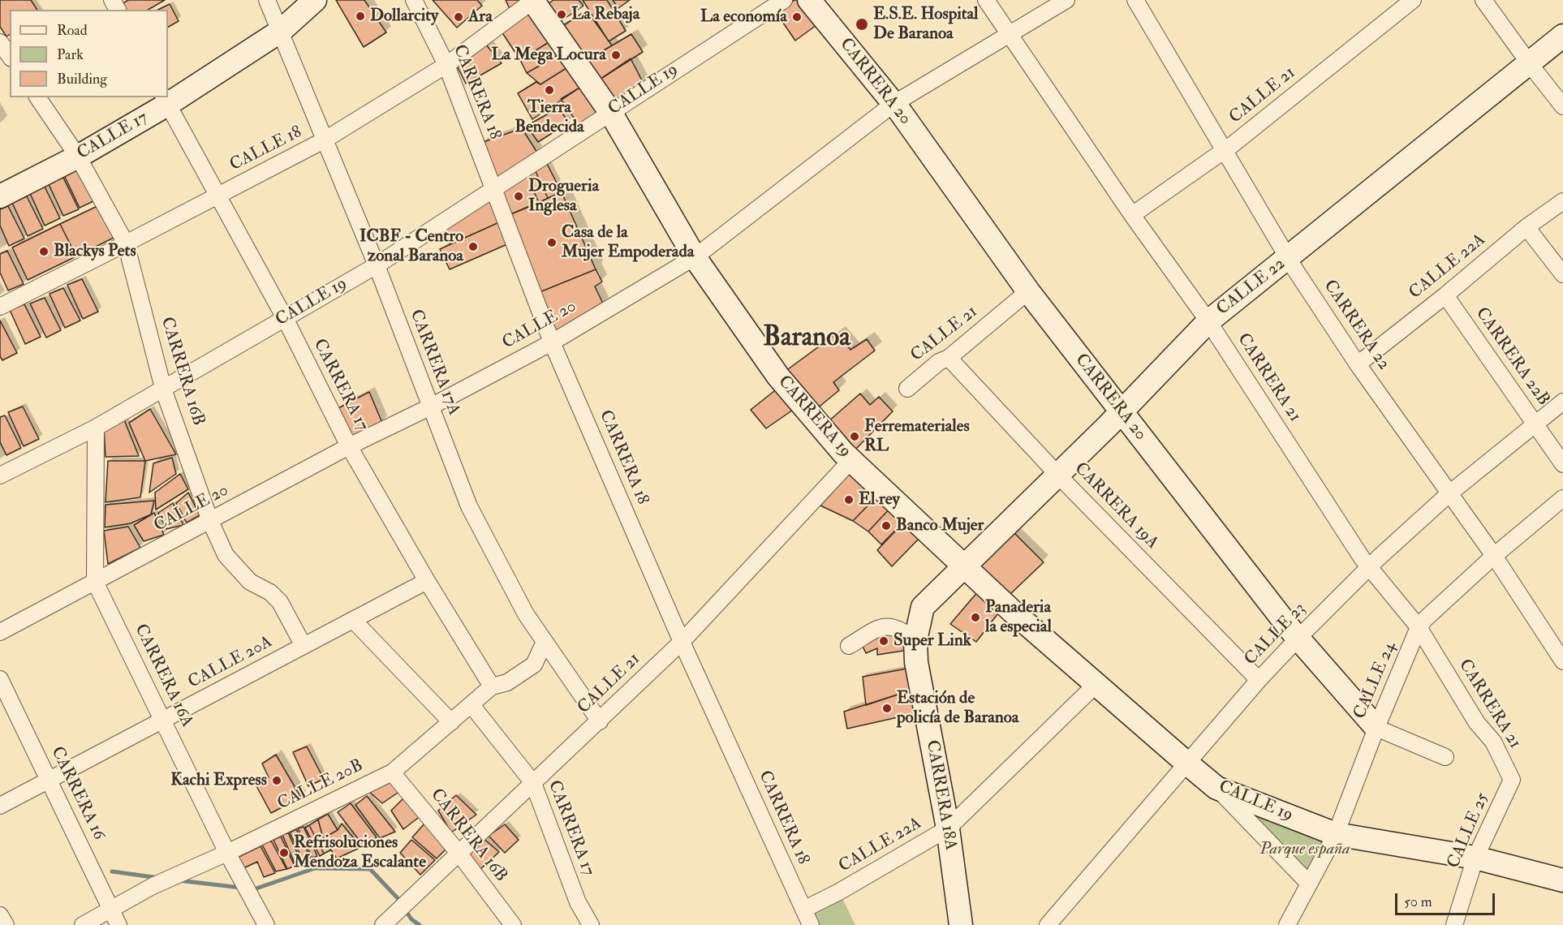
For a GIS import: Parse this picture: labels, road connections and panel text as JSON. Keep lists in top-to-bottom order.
{
  "streets": {
    "street": [
      "CARRERA 20",
      "CALLE 19",
      "CARRERA 18",
      "CALLE 21",
      "CALLE 17",
      "CALLE 18",
      "CALLE 22A",
      "CALLE 22",
      "CALLE 20",
      "CARRERA 22",
      "CARRERA 22B",
      "CARRERA 17A",
      "CARRERA 16B",
      "CARRERA 21",
      "CARRERA 17",
      "CARRERA 19",
      "CARRERA 19A",
      "CALLE 23",
      "CALLE 20A",
      "CARRERA 16A",
      "CALLE 24",
      "CALLE 20B",
      "CARRERA 16",
      "CARRERA 18A",
      "CALLE 25"
    ]
  },
  "crossings": [
    ["CARRERA 20", "CALLE 21"],
    ["CARRERA 20", "CALLE 22"],
    ["CARRERA 20", "CALLE 20"],
    ["CARRERA 20", "CALLE 23"],
    ["CARRERA 20", "CALLE 24"],
    ["CALLE 19", "CARRERA 18"],
    ["CALLE 19", "CALLE 22A"],
    ["CALLE 19", "CALLE 22"],
    ["CALLE 19", "CARRERA 17A"],
    ["CALLE 19", "CARRERA 16B"],
    ["CALLE 19", "CARRERA 17"],
    ["CALLE 19", "CARRERA 19"],
    ["CALLE 19", "CALLE 23"],
    ["CALLE 19", "CARRERA 16A"],
    ["CALLE 19", "CALLE 24"],
    ["CALLE 19", "CARRERA 18A"],
    ["CALLE 19", "CALLE 25"],
    ["CARRERA 18", "CALLE 21"],
    ["CARRERA 18", "CALLE 18"],
    ["CARRERA 18", "CALLE 22A"],
    ["CARRERA 18", "CALLE 20"],
    ["CALLE 21", "CARRERA 22"],
    ["CALLE 21", "CARRERA 17A"],
    ["CALLE 21", "CARRERA 16B"],
    ["CALLE 21", "CARRERA 21"],
    ["CALLE 21", "CARRERA 17"],
    ["CALLE 21", "CARRERA 19"],
    ["CALLE 21", "CARRERA 19A"],
    ["CALLE 17", "CARRERA 17A"],
    ["CALLE 17", "CARRERA 16B"],
    ["CALLE 17", "CARRERA 17"],
    ["CALLE 18", "CARRERA 17A"],
    ["CALLE 18", "CARRERA 16B"],
    ["CALLE 18", "CARRERA 17"],
    ["CALLE 18", "CARRERA 19"],
    ["CALLE 22A", "CARRERA 22"],
    ["CALLE 22A", "CARRERA 22B"],
    ["CALLE 22A", "CARRERA 18A"],
    ["CALLE 22", "CARRERA 22"],
    ["CALLE 22", "CARRERA 21"],
    ["CALLE 22", "CARRERA 19"],
    ["CALLE 22", "CARRERA 19A"],
    ["CALLE 22", "CARRERA 18A"],
    ["CALLE 20", "CARRERA 17A"],
    ["CALLE 20", "CARRERA 16B"],
    ["CALLE 20", "CARRERA 21"],
    ["CALLE 20", "CARRERA 17"],
    ["CALLE 20", "CARRERA 19"],
    ["CALLE 20", "CARRERA 16A"],
    ["CARRERA 22", "CALLE 23"],
    ["CARRERA 22", "CALLE 24"],
    ["CARRERA 22B", "CALLE 23"],
    ["CARRERA 17A", "CALLE 20B"],
    ["CARRERA 16B", "CALLE 20A"],
    ["CARRERA 16B", "CALLE 20B"],
    ["CARRERA 21", "CALLE 23"],
    ["CARRERA 21", "CALLE 24"],
    ["CARRERA 21", "CALLE 25"],
    ["CARRERA 17", "CALLE 20A"],
    ["CARRERA 17", "CALLE 20B"],
    ["CARRERA 19", "CARRERA 18A"],
    ["CARRERA 19A", "CALLE 23"],
    ["CALLE 20A", "CARRERA 16A"],
    ["CALLE 20A", "CARRERA 16"],
    ["CARRERA 16A", "CALLE 20B"],
    ["CALLE 20B", "CARRERA 16"]
  ],
  "districts": ["Baranoa"],
  "parks": ["Parque españa"],
  "places": [
    "La Rebaja",
    "Dollarcity",
    "Ara",
    "La economía",
    "E.S.E. Hospital De Baranoa",
    "La Mega Locura",
    "Tierra Bendecida",
    "Drogueria Inglesa",
    "Casa de la Mujer Empoderada",
    "ICBF - Centro zonal Baranoa",
    "Blackys Pets",
    "Ferremateriales RL",
    "El rey",
    "Banco Mujer",
    "Panaderia la especial",
    "Super Link",
    "Estación de policía de Baranoa",
    "Kachi Express",
    "Refrisoluciones Mendoza Escalante"
  ],
  "legend": ["Road", "Park", "Building"],
  "scale_bar": "50 m"
}
